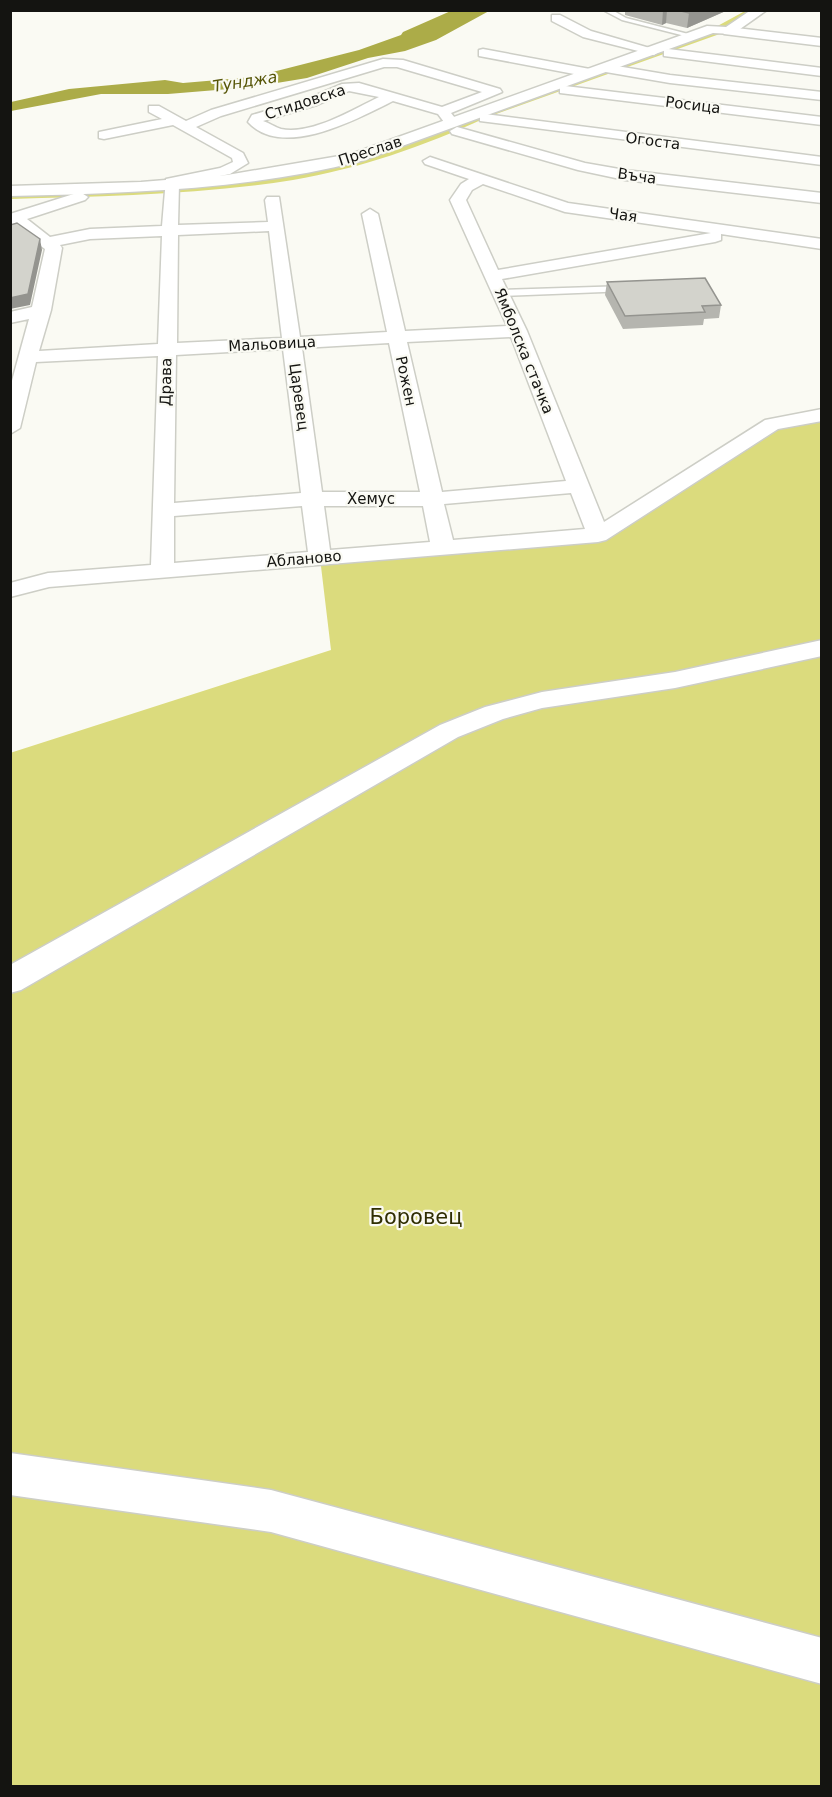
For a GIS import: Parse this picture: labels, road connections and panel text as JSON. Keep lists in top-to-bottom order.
{
  "streets": {
    "main road": ["Преслав"],
    "street": [
      "Стидовска",
      "Росица",
      "Огоста",
      "Въча",
      "Чая",
      "Мальовица",
      "Ямболска стачка",
      "Рожен",
      "Драва",
      "Царевец",
      "Хемус",
      "Абланово"
    ]
  },
  "crossings": [
    ["Стидовска", "Въча"],
    ["Преслав", "Въча"],
    ["Преслав", "Драва"],
    ["Чая", "Ямболска стачка"],
    ["Мальовица", "Ямболска стачка"],
    ["Мальовица", "Рожен"],
    ["Мальовица", "Драва"],
    ["Мальовица", "Царевец"],
    ["Ямболска стачка", "Хемус"],
    ["Ямболска стачка", "Абланово"],
    ["Рожен", "Хемус"],
    ["Рожен", "Абланово"],
    ["Драва", "Хемус"],
    ["Драва", "Абланово"],
    ["Царевец", "Хемус"],
    ["Царевец", "Абланово"]
  ],
  "water": ["Тунджа"],
  "parks": ["Боровец"]
}
